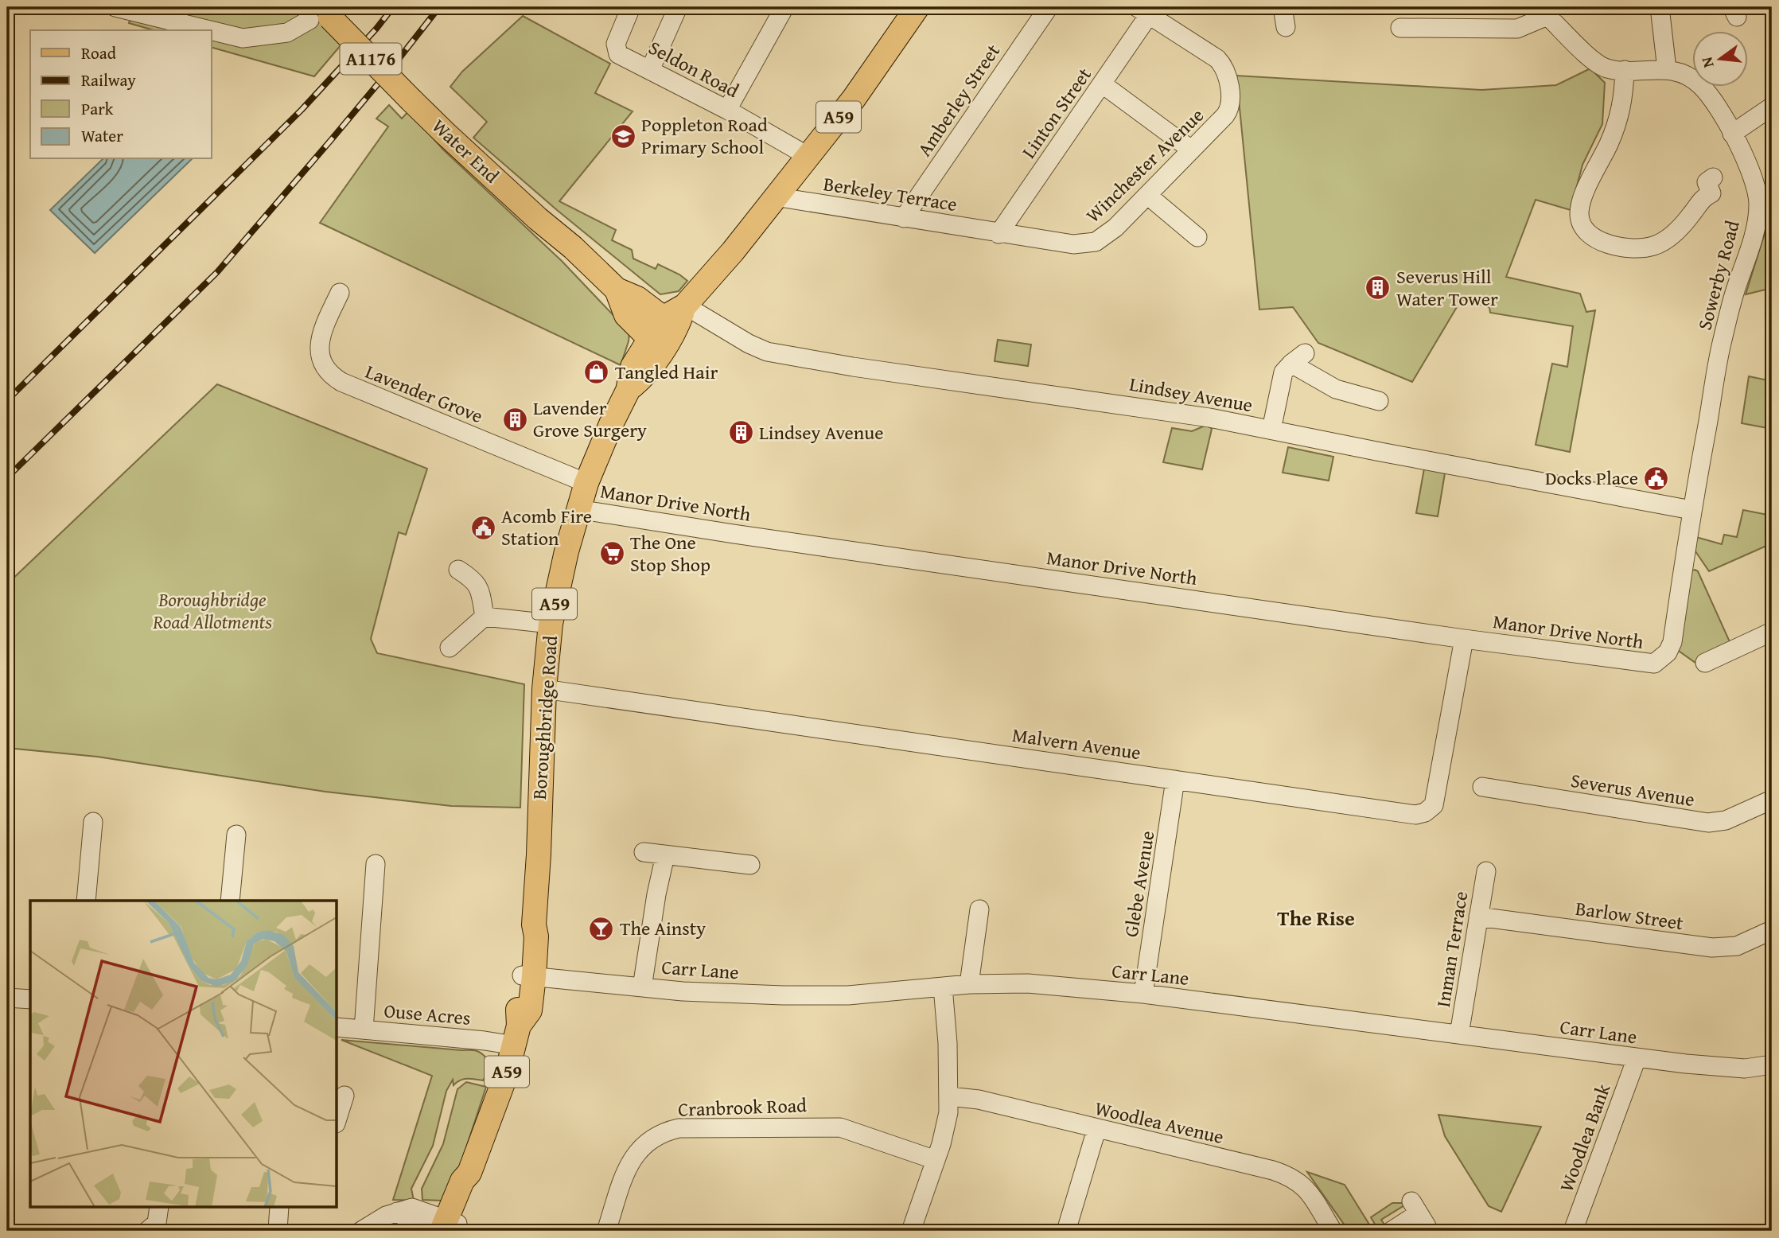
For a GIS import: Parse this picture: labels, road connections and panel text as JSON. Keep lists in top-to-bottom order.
{
  "streets": {
    "main road": [
      "A1176",
      "A59",
      "Water End",
      "Boroughbridge Road"
    ],
    "street": [
      "Seldon Road",
      "Amberley Street",
      "Linton Street",
      "Winchester Avenue",
      "Berkeley Terrace",
      "Sowerby Road",
      "Lavender Grove",
      "Lindsey Avenue",
      "Manor Drive North",
      "Malvern Avenue",
      "Severus Avenue",
      "Glebe Avenue",
      "Barlow Street",
      "Inman Terrace",
      "Carr Lane",
      "Ouse Acres",
      "Cranbrook Road",
      "Woodlea Avenue",
      "Woodlea Bank"
    ]
  },
  "crossings": [
    ["Seldon Road", "A59"],
    ["Amberley Street", "Berkeley Terrace"],
    ["Linton Street", "Winchester Avenue"],
    ["Linton Street", "Berkeley Terrace"],
    ["A59", "Berkeley Terrace"],
    ["A59", "Boroughbridge Road"],
    ["Water End", "Boroughbridge Road"],
    ["Winchester Avenue", "Berkeley Terrace"],
    ["Berkeley Terrace", "Boroughbridge Road"],
    ["Sowerby Road", "Lindsey Avenue"],
    ["Sowerby Road", "Manor Drive North"],
    ["Lavender Grove", "Boroughbridge Road"],
    ["Lindsey Avenue", "Boroughbridge Road"],
    ["Manor Drive North", "Boroughbridge Road"],
    ["Manor Drive North", "Malvern Avenue"],
    ["Boroughbridge Road", "Malvern Avenue"],
    ["Boroughbridge Road", "Carr Lane"],
    ["Boroughbridge Road", "Ouse Acres"],
    ["Malvern Avenue", "Glebe Avenue"],
    ["Glebe Avenue", "Carr Lane"],
    ["Barlow Street", "Inman Terrace"],
    ["Inman Terrace", "Carr Lane"],
    ["Carr Lane", "Woodlea Bank"]
  ],
  "districts": ["The Rise"],
  "parks": ["Boroughbridge Road Allotments"],
  "places": {
    "school or university": ["Poppleton Road Primary School"],
    "building": ["Severus Hill Water Tower", "Lavender Grove Surgery", "Lindsey Avenue"],
    "shop": ["Tangled Hair"],
    "public building": ["Docks Place", "Acomb Fire Station"],
    "supermarket": ["The One Stop Shop"],
    "bar": ["The Ainsty"]
  },
  "legend": [
    "Road",
    "Railway",
    "Park",
    "Water"
  ],
  "north": "left"
}
